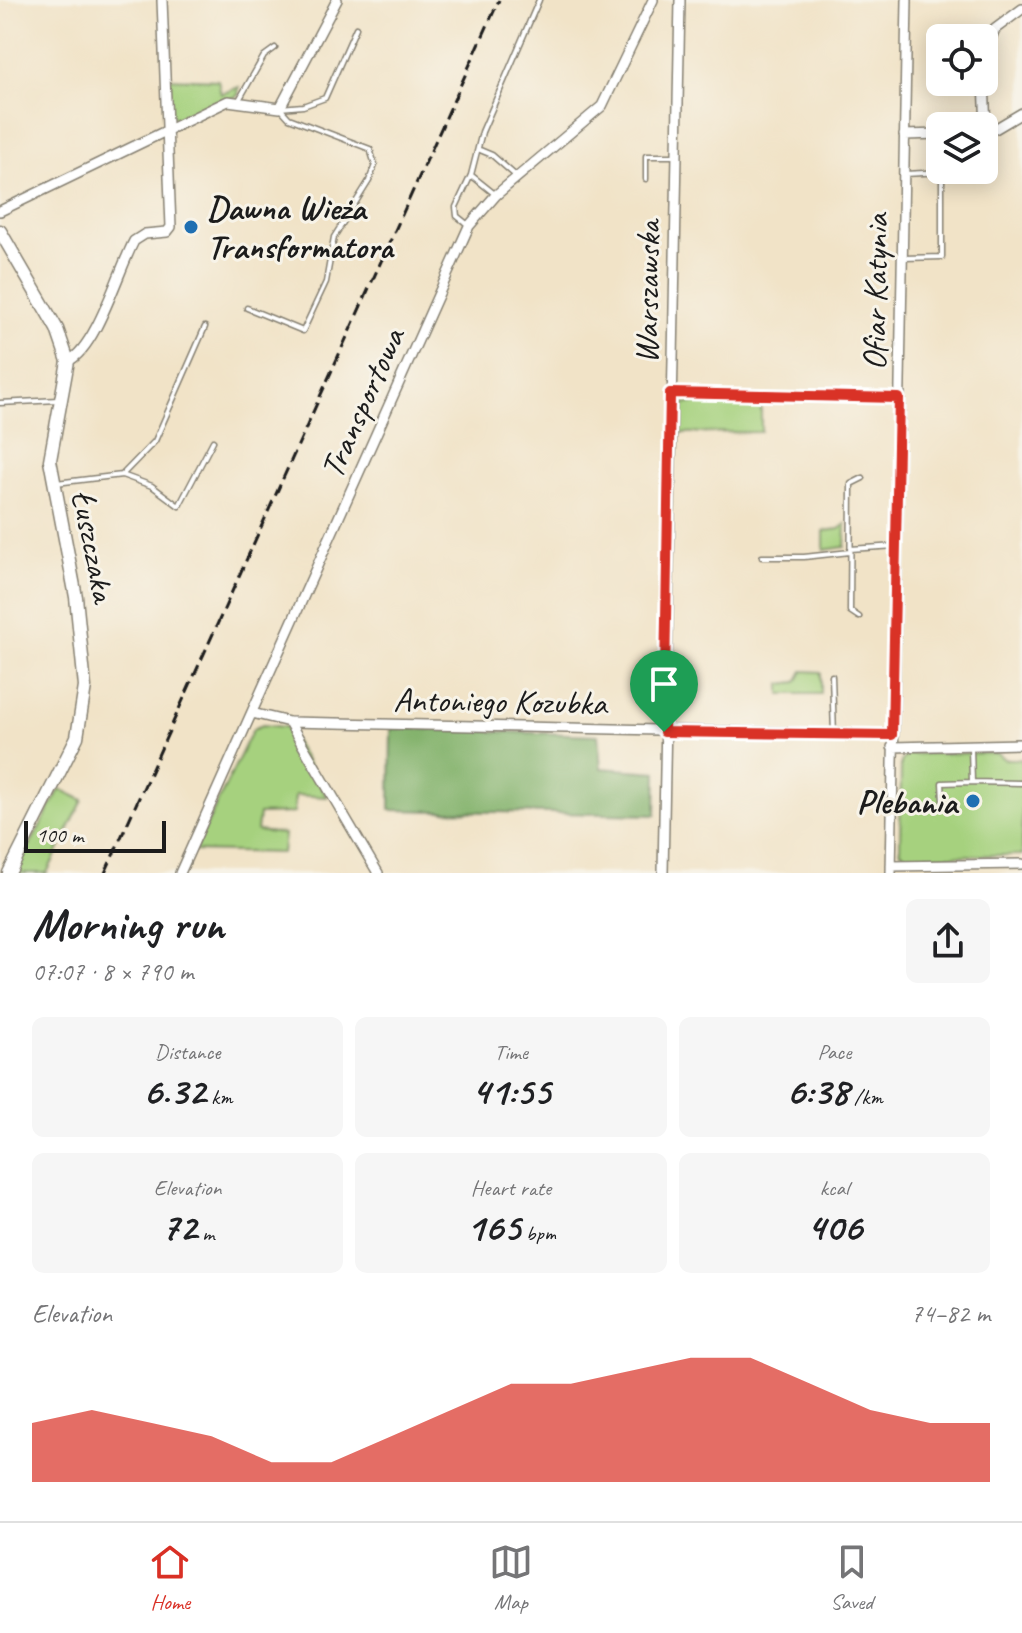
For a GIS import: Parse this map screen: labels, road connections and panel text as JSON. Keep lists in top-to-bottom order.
{
  "streets": {
    "street": [
      "Warszawska",
      "Ofiar Katynia",
      "Transportowa",
      "Łuszczaka",
      "Antoniego Kozubka"
    ]
  },
  "crossings": [
    ["Warszawska", "Antoniego Kozubka"],
    ["Ofiar Katynia", "Antoniego Kozubka"],
    ["Transportowa", "Antoniego Kozubka"]
  ],
  "places": ["Dawna Wieża Transformatora", "Plebania"],
  "scale_bar": "100 m",
  "page": {
    "scale": "100 m",
    "heading": ["Morning run", "07:07 · 8 × 790 m"],
    "stats": [
      ["Distance", "6.32 km"],
      ["Time", "41:55"],
      ["Pace", "6:38 /km"],
      ["Elevation", "72 m"],
      ["Heart rate", "165 bpm"],
      ["kcal", "406"]
    ],
    "chart": ["Elevation", "74–82 m"],
    "tabs": ["Home", "Map", "Saved"]
  }
}
